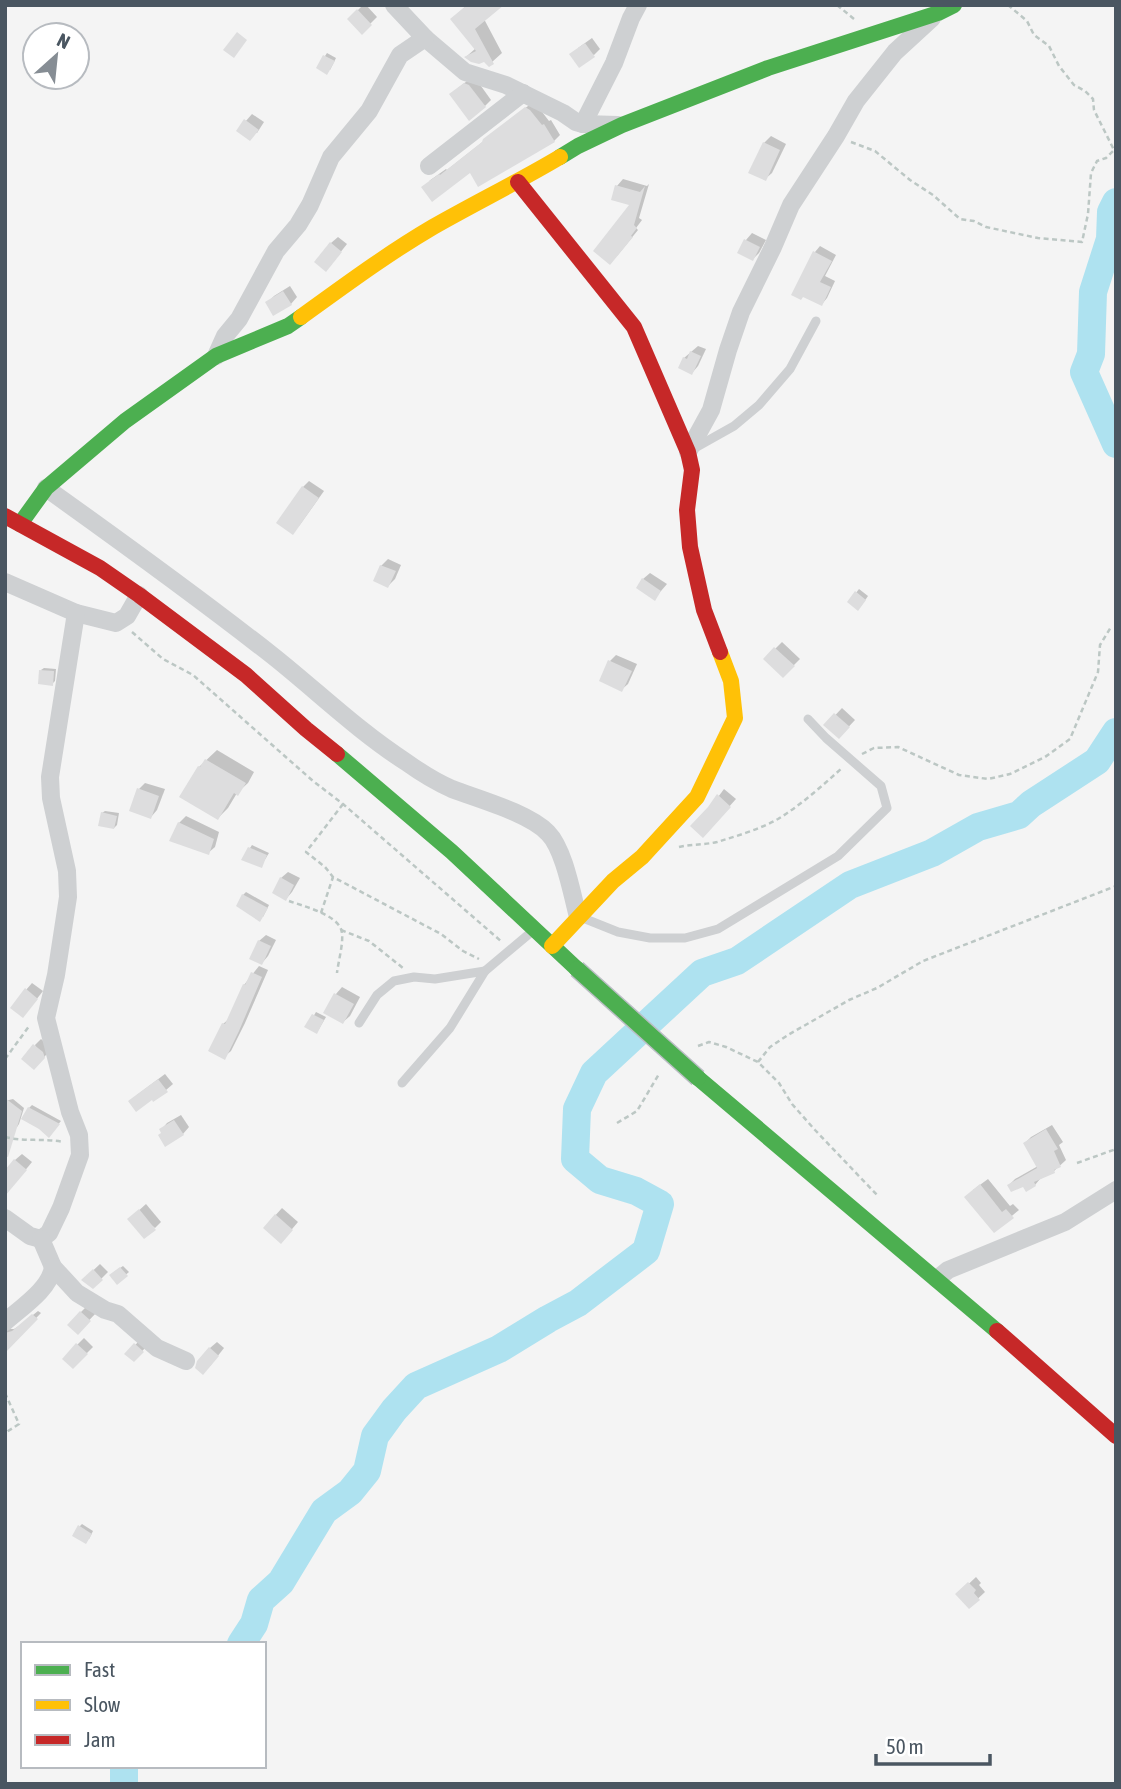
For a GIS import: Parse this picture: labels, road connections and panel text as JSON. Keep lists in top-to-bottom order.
{
  "legend": ["Fast", "Slow", "Jam"],
  "scale_bar": "50 m",
  "north": "top right"
}
